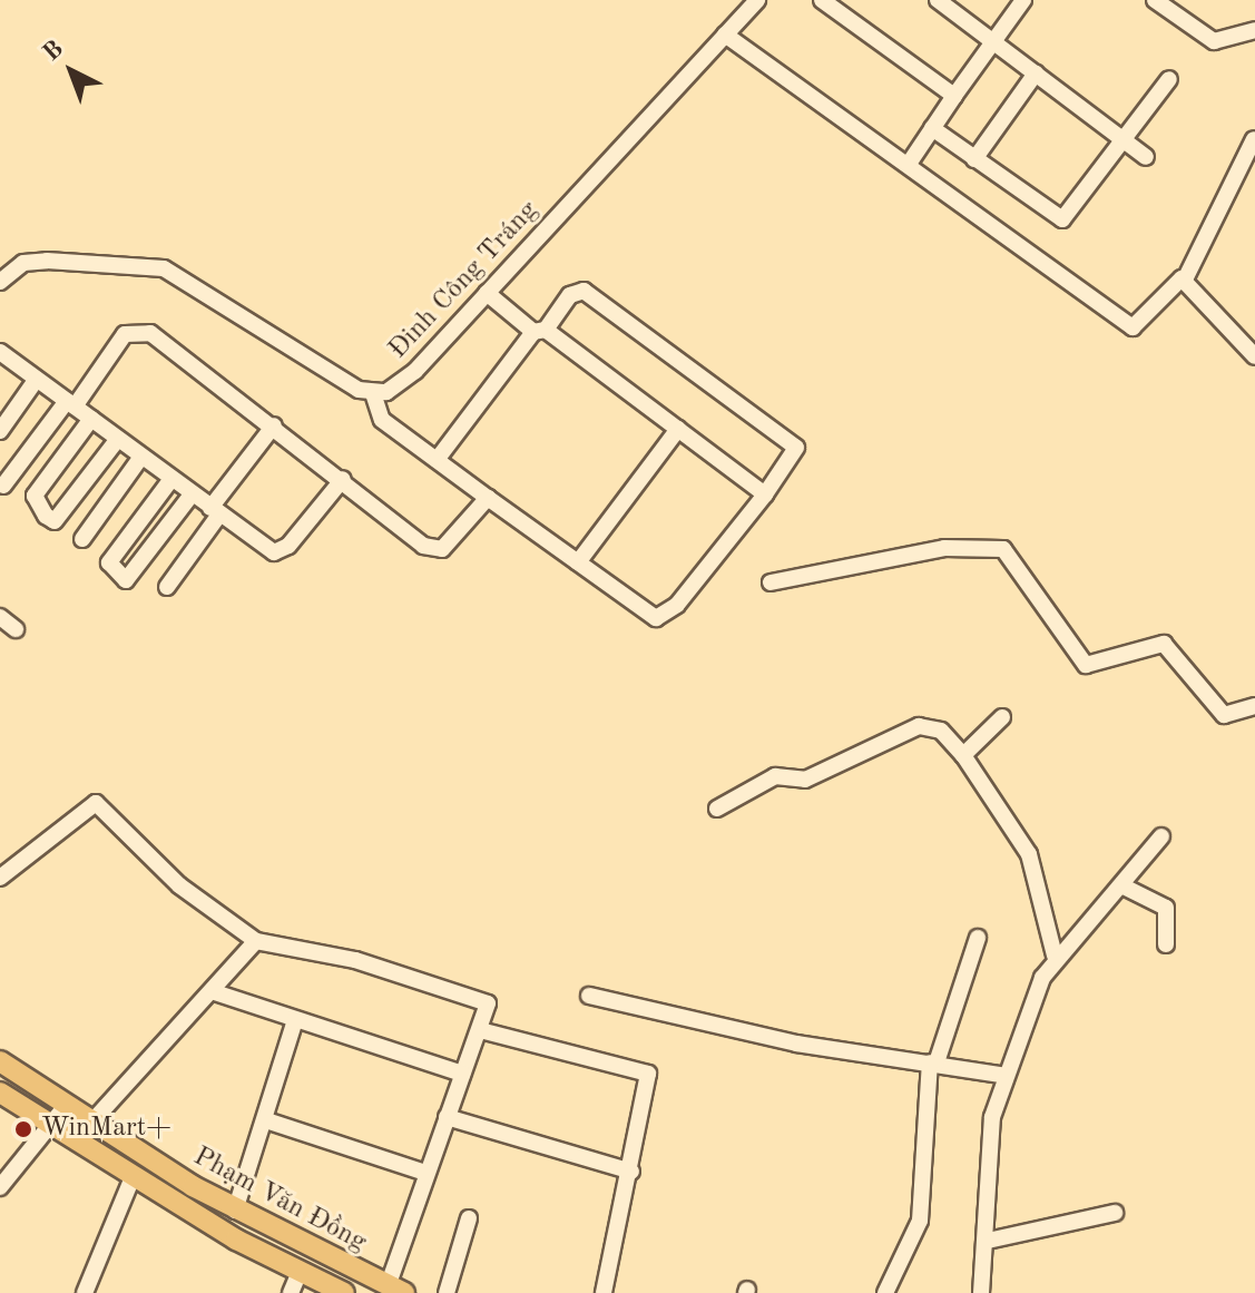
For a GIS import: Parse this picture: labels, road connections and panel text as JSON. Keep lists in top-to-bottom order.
{
  "streets": {
    "main road": ["Phạm Văn Đồng"],
    "street": ["Đinh Công Tráng"]
  },
  "places": ["WinMart+"],
  "north": "top left"
}
